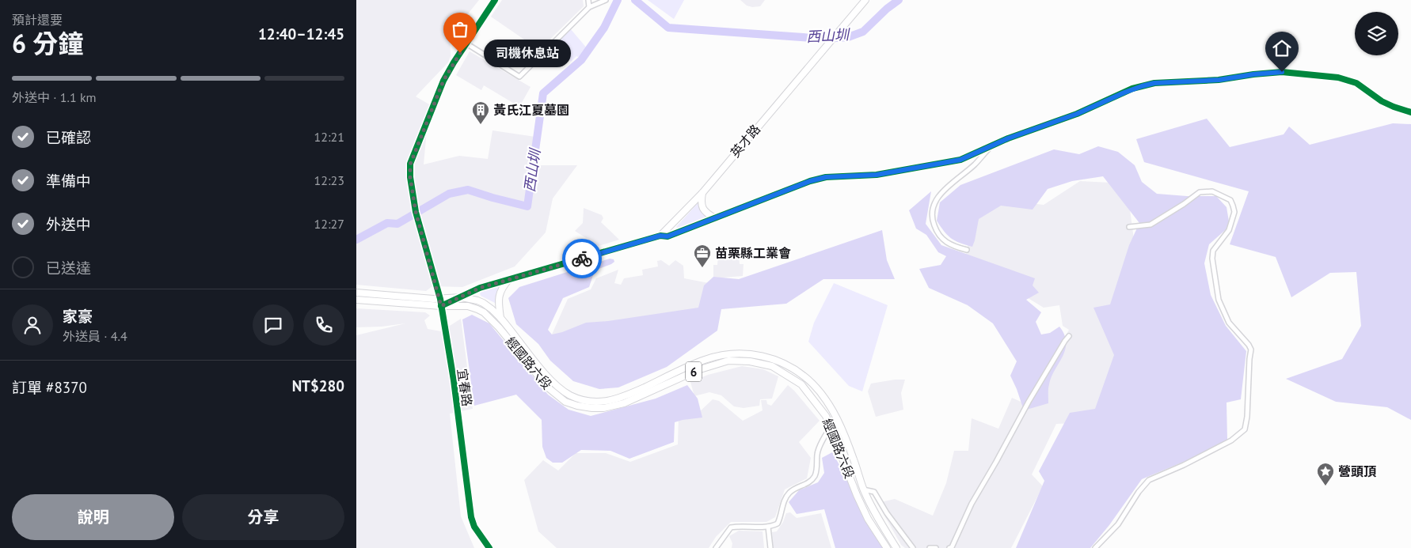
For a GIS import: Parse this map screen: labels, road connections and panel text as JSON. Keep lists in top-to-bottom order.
{
  "streets": {
    "main road": ["英才路", "經國路六段", "6"],
    "street": ["宜春路"]
  },
  "crossings": [
    ["經國路六段", "6"],
    ["經國路六段", "宜春路"],
    ["6", "宜春路"]
  ],
  "water": ["西山圳"],
  "places": {
    "other": ["司機休息站"],
    "building": ["黃氏江夏墓園"],
    "office": ["苗栗縣工業會"],
    "place": ["營頭頂"]
  },
  "page": {
    "heading": ["6 分鐘", "預計還要", "12:40–12:45"],
    "panel": [
      "家豪",
      "外送員 · 4.4",
      "訂單 #8370",
      "NT$280"
    ],
    "bubble": "司機休息站",
    "bar": "外送中 · 1.1 km",
    "list": [
      ["已確認", "12:21"],
      ["準備中", "12:23"],
      ["外送中", "12:27"],
      "已送達"
    ],
    "buttons": ["說明", "分享"]
  }
}
